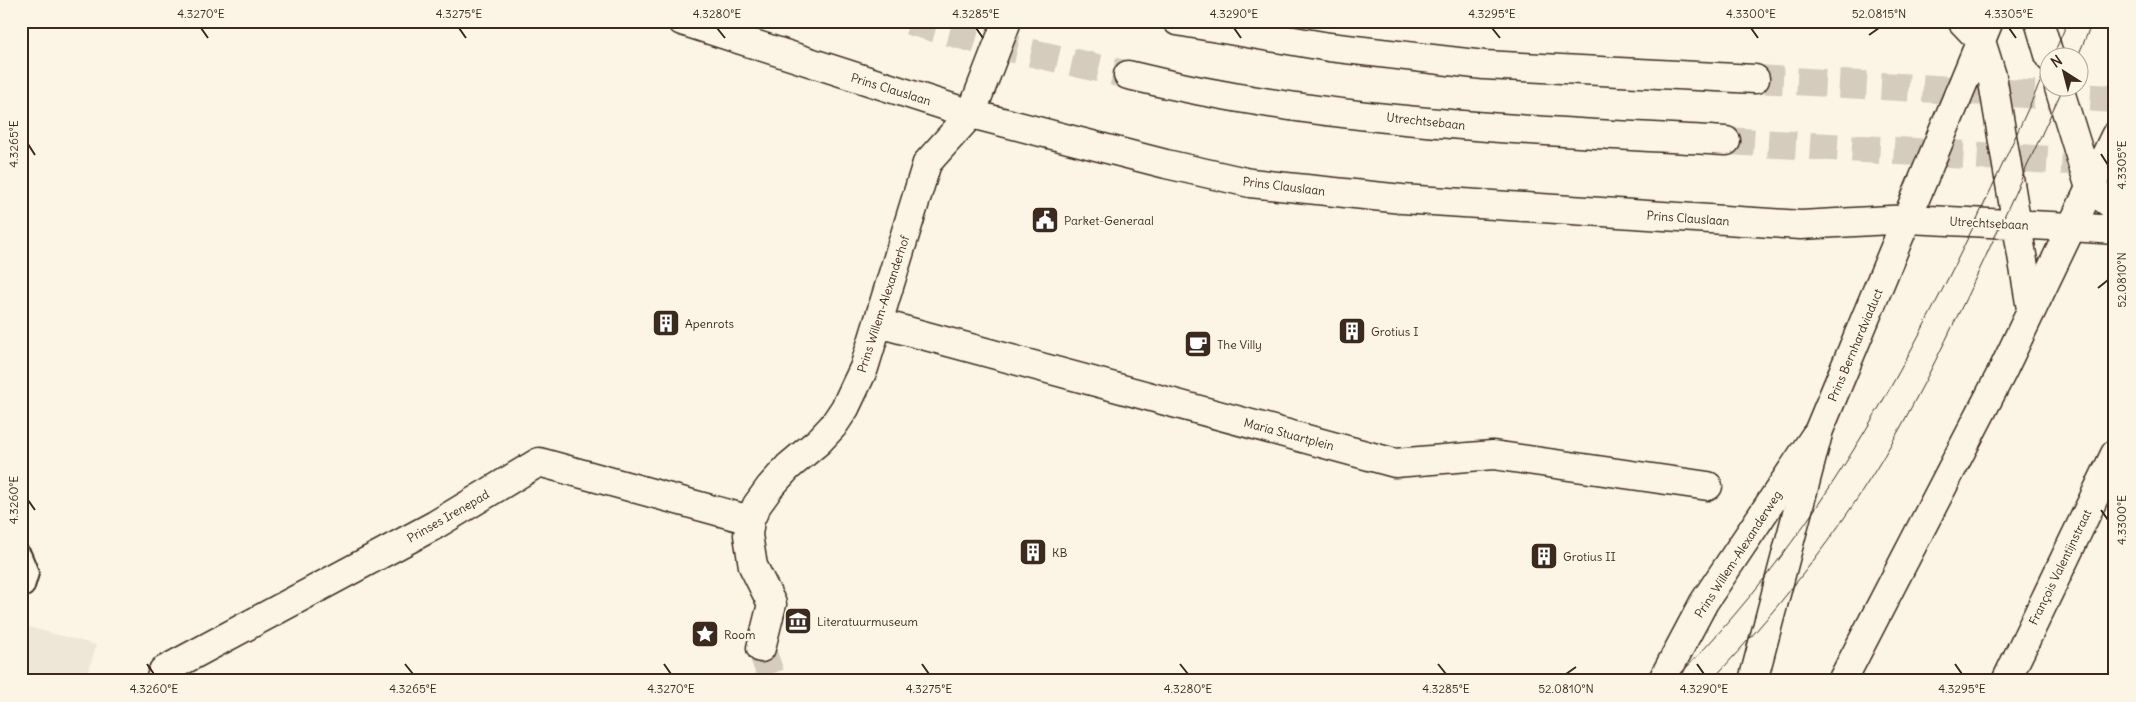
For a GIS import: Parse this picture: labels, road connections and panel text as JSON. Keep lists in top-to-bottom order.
{
  "streets": {
    "street": [
      "Prins Clauslaan",
      "Utrechtsebaan",
      "Prins Willem-Alexanderhof",
      "Prins Bernhardviaduct",
      "Maria Stuartplein",
      "Prinses Irenepad",
      "Prins Willem-Alexanderweg",
      "François Valentijnstraat"
    ]
  },
  "crossings": [
    ["Prins Clauslaan", "Utrechtsebaan"],
    ["Prins Clauslaan", "Prins Willem-Alexanderhof"],
    ["Prins Clauslaan", "Prins Bernhardviaduct"],
    ["Utrechtsebaan", "Prins Bernhardviaduct"],
    ["Prins Willem-Alexanderhof", "Maria Stuartplein"],
    ["Prins Willem-Alexanderhof", "Prinses Irenepad"],
    ["Prins Bernhardviaduct", "Prins Willem-Alexanderweg"]
  ],
  "places": {
    "public building": ["Parket-Generaal"],
    "building": [
      "Apenrots",
      "Grotius I",
      "KB",
      "Grotius II"
    ],
    "cafe": ["The Villy"],
    "museum": ["Literatuurmuseum"],
    "place": ["Room"]
  },
  "north": "top left",
  "coordinates": [
    "4.3270°E",
    "4.3275°E",
    "4.3280°E",
    "4.3285°E",
    "4.3290°E",
    "4.3295°E",
    "4.3300°E",
    "52.0815°N",
    "4.3305°E",
    "4.3265°E",
    "52.0810°N",
    "4.3260°E"
  ]
}
